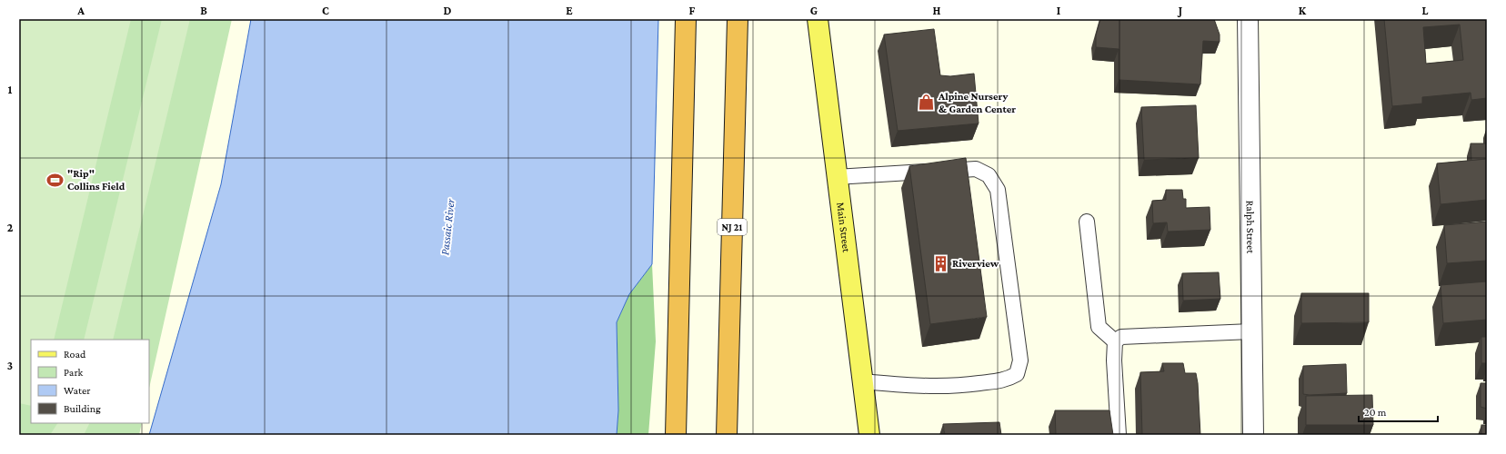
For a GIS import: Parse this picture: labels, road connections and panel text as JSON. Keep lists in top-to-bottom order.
{
  "streets": {
    "highway": ["NJ 21"],
    "main road": ["Main Street"],
    "street": ["Ralph Street"]
  },
  "water": ["Passaic River"],
  "places": {
    "shop": ["Alpine Nursery & Garden Center"],
    "sports": ["\"Rip\" Collins Field"],
    "building": ["Riverview"]
  },
  "legend": [
    "Road",
    "Park",
    "Water",
    "Building"
  ],
  "scale_bar": "20 m",
  "grid": {
    "columns": [
      "A",
      "B",
      "C",
      "D",
      "E",
      "F",
      "G",
      "H",
      "I",
      "J",
      "K",
      "L"
    ],
    "rows": ["1", "2", "3"]
  }
}
